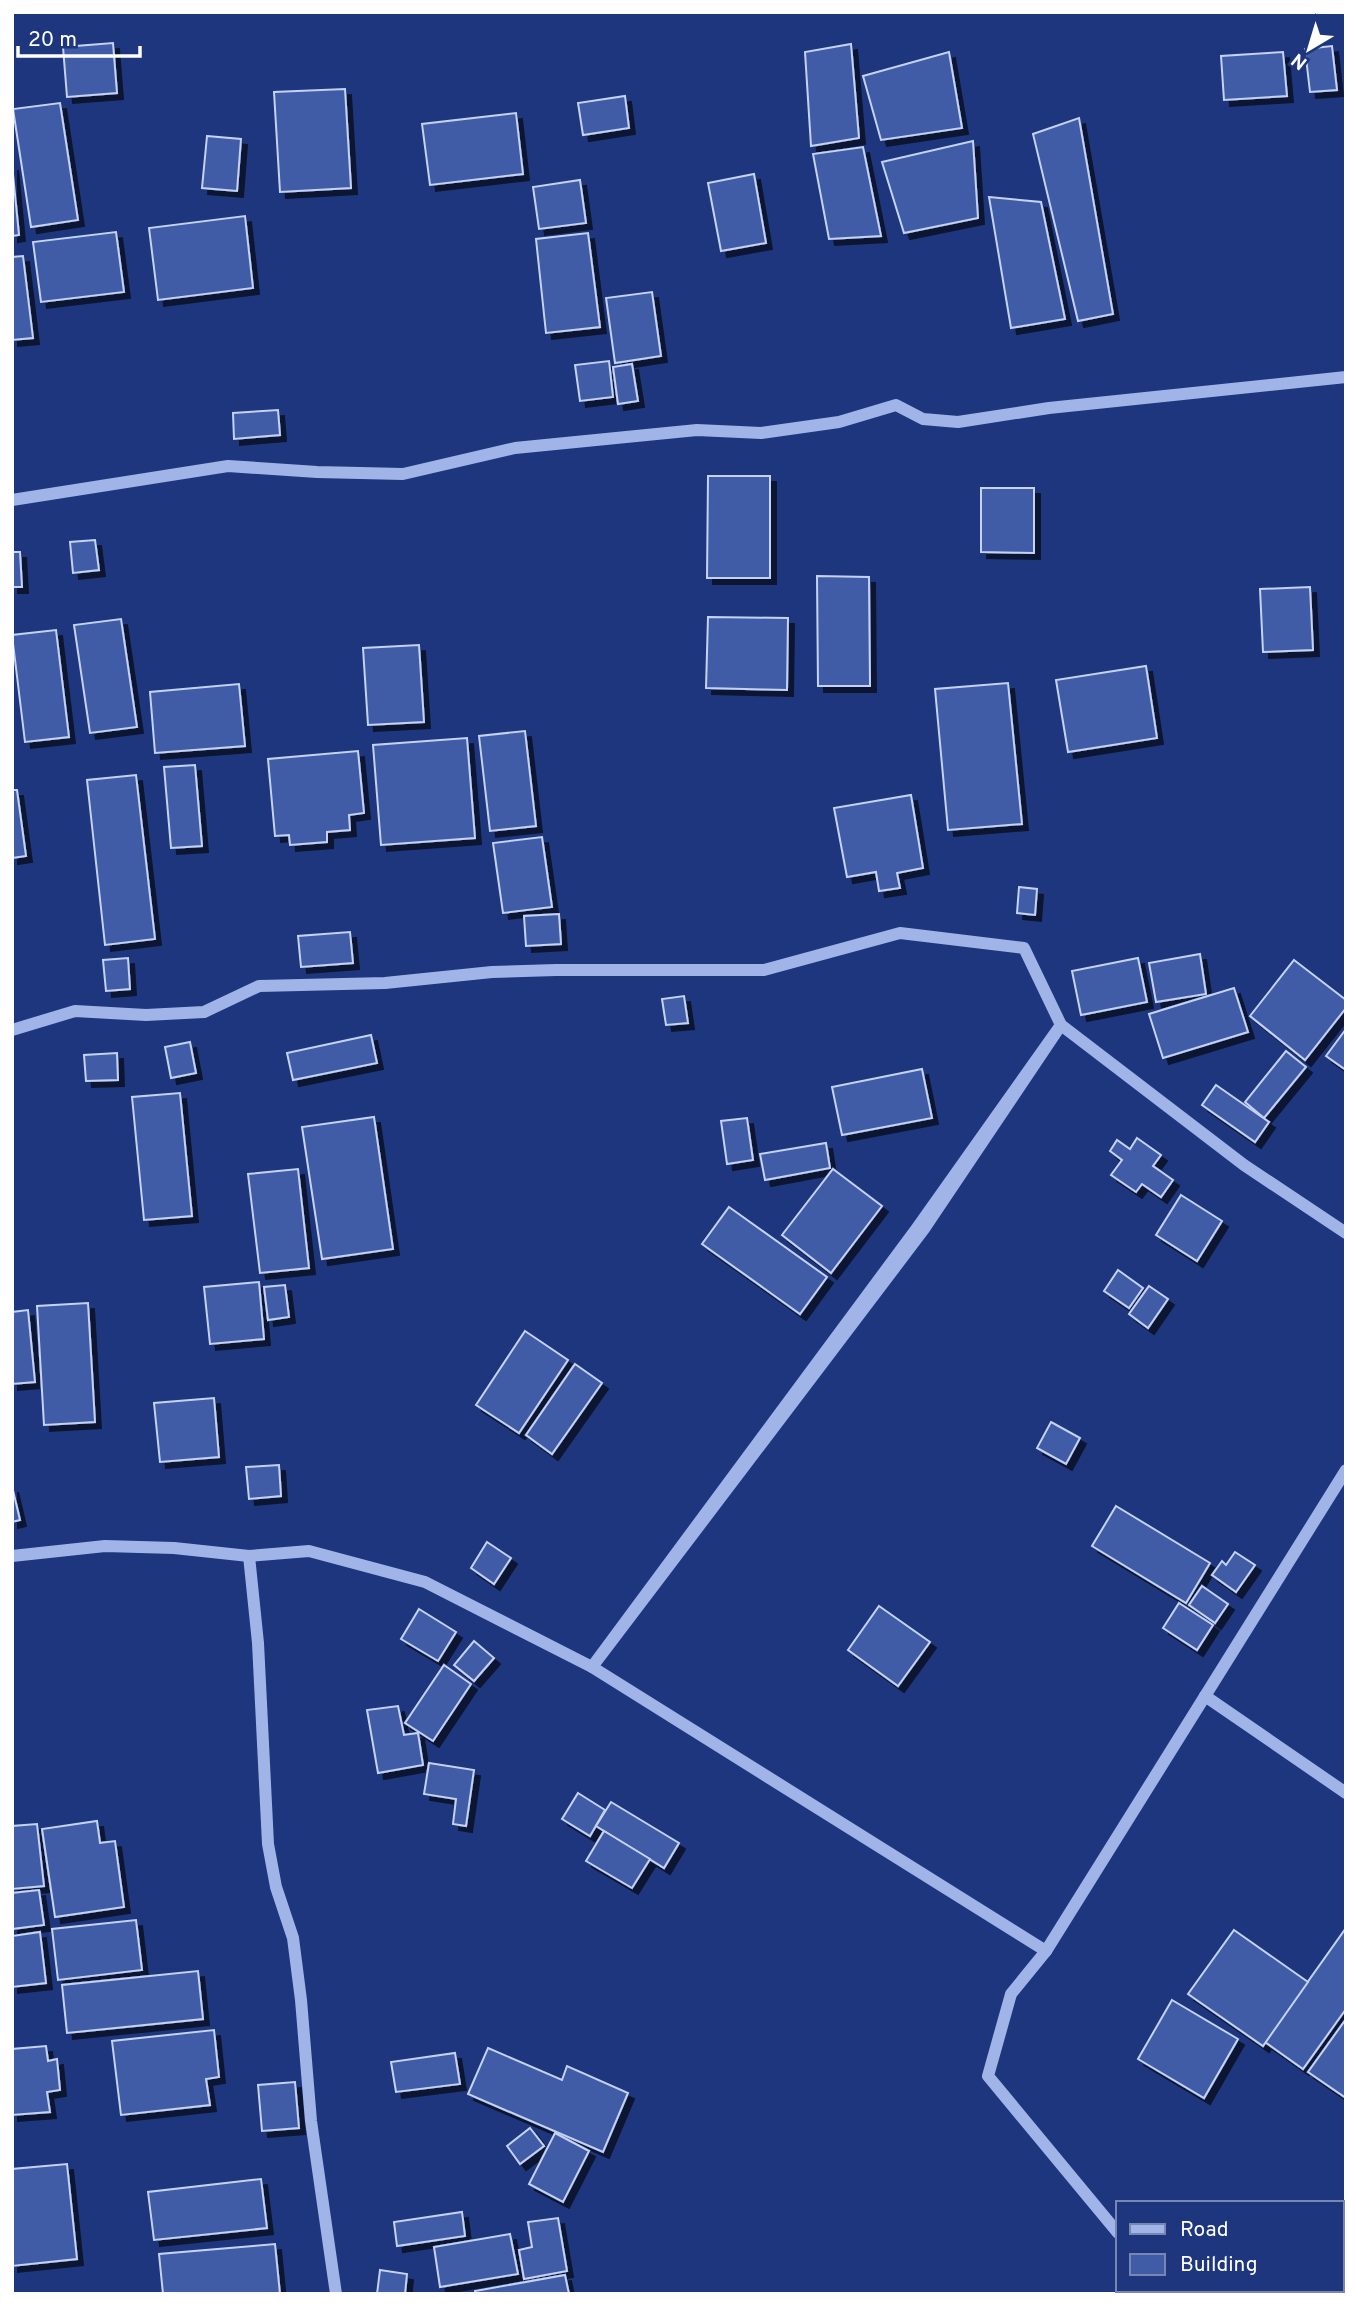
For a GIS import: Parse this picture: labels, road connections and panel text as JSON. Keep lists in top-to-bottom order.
{
  "legend": ["Road", "Building"],
  "scale_bar": "20 m",
  "north": "bottom left"
}
